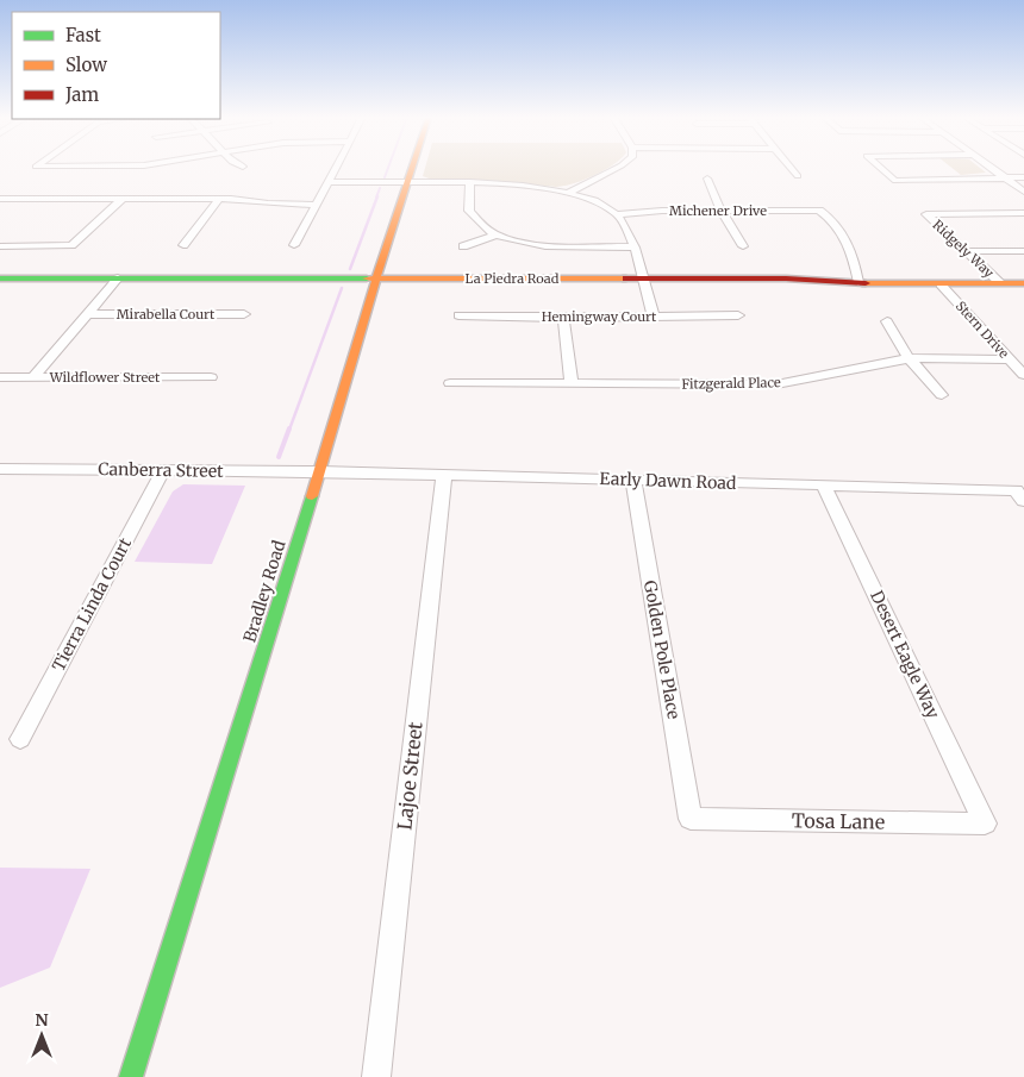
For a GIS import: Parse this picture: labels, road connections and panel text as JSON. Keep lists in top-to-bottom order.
{
  "streets": {
    "street": [
      "Michener Drive",
      "Ridgely Way",
      "La Piedra Road",
      "Mirabella Court",
      "Hemingway Court",
      "Stern Drive",
      "Wildflower Street",
      "Fitzgerald Place",
      "Canberra Street",
      "Early Dawn Road",
      "Bradley Road",
      "Tierra Linda Court",
      "Golden Pole Place",
      "Desert Eagle Way",
      "Lajoe Street",
      "Tosa Lane"
    ]
  },
  "crossings": [
    ["Michener Drive", "La Piedra Road"],
    ["Ridgely Way", "La Piedra Road"],
    ["La Piedra Road", "Stern Drive"],
    ["La Piedra Road", "Bradley Road"],
    ["Stern Drive", "Fitzgerald Place"],
    ["Canberra Street", "Early Dawn Road"],
    ["Canberra Street", "Bradley Road"],
    ["Canberra Street", "Tierra Linda Court"],
    ["Early Dawn Road", "Bradley Road"],
    ["Early Dawn Road", "Golden Pole Place"],
    ["Early Dawn Road", "Desert Eagle Way"],
    ["Early Dawn Road", "Lajoe Street"],
    ["Golden Pole Place", "Tosa Lane"],
    ["Desert Eagle Way", "Tosa Lane"]
  ],
  "legend": ["Fast", "Slow", "Jam"],
  "north": "top"
}
